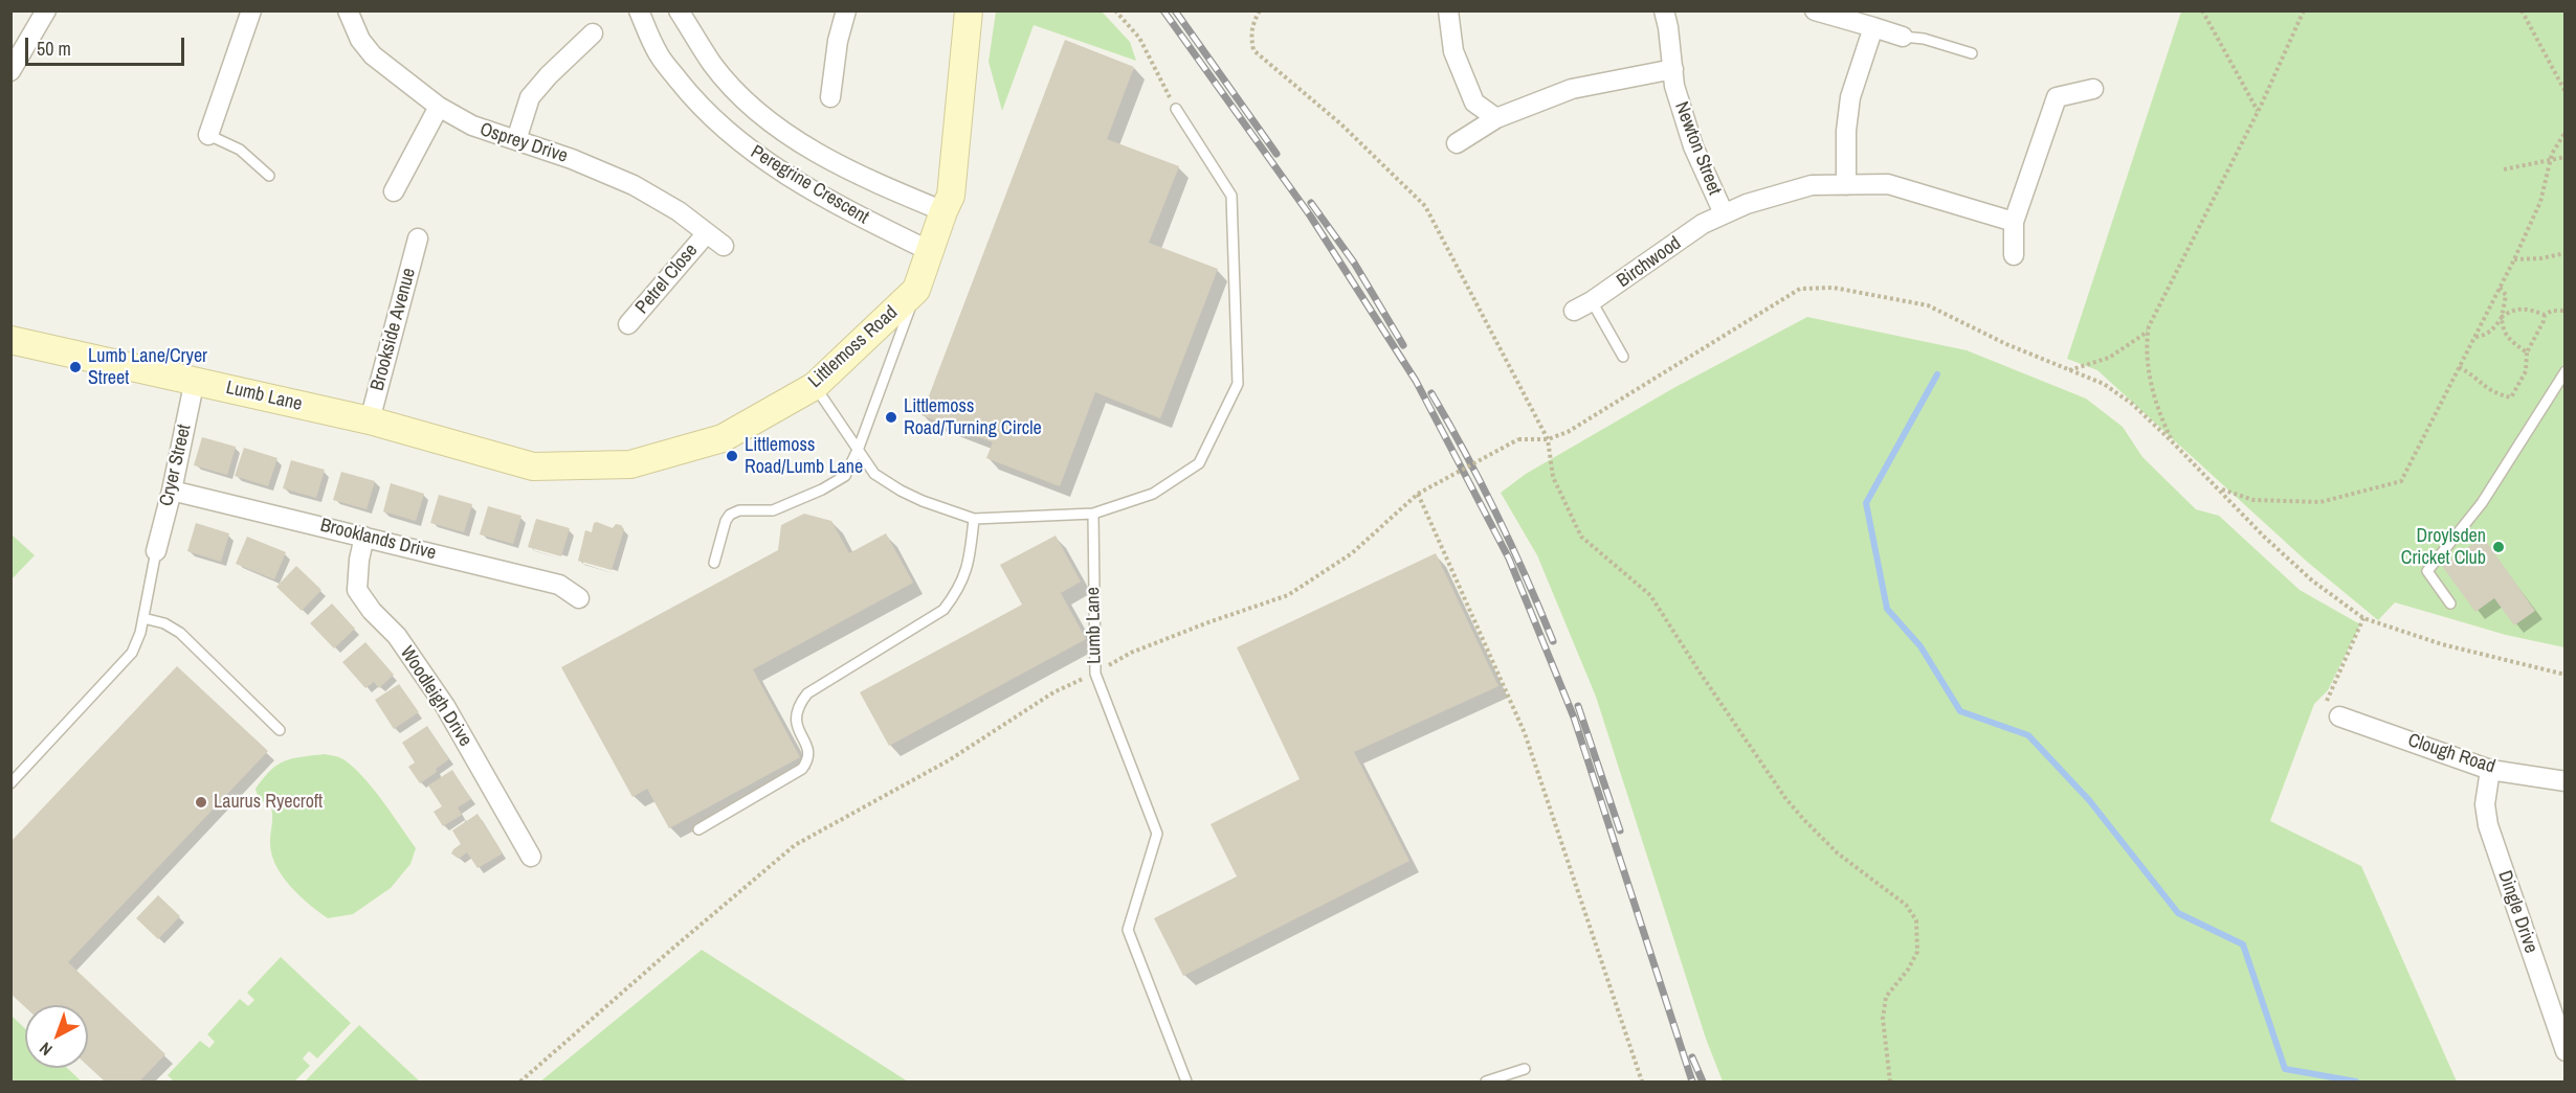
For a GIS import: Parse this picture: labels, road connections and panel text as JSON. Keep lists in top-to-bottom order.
{
  "streets": {
    "street": [
      "Osprey Drive",
      "Newton Street",
      "Peregrine Crescent",
      "Birchwood",
      "Petrel Close",
      "Brookside Avenue",
      "Littlemoss Road",
      "Lumb Lane",
      "Cryer Street",
      "Brooklands Drive",
      "Woodleigh Drive",
      "Clough Road",
      "Dingle Drive"
    ]
  },
  "crossings": [
    ["Osprey Drive", "Petrel Close"],
    ["Newton Street", "Birchwood"],
    ["Peregrine Crescent", "Littlemoss Road"],
    ["Brookside Avenue", "Littlemoss Road"],
    ["Brookside Avenue", "Lumb Lane"],
    ["Littlemoss Road", "Lumb Lane"],
    ["Lumb Lane", "Cryer Street"],
    ["Cryer Street", "Brooklands Drive"],
    ["Brooklands Drive", "Woodleigh Drive"],
    ["Clough Road", "Dingle Drive"]
  ],
  "places": [
    "Lumb Lane/Cryer Street",
    "Littlemoss Road/Turning Circle",
    "Littlemoss Road/Lumb Lane",
    "Droylsden Cricket Club",
    "Laurus Ryecroft"
  ],
  "scale_bar": "50 m",
  "north": "bottom left"
}
